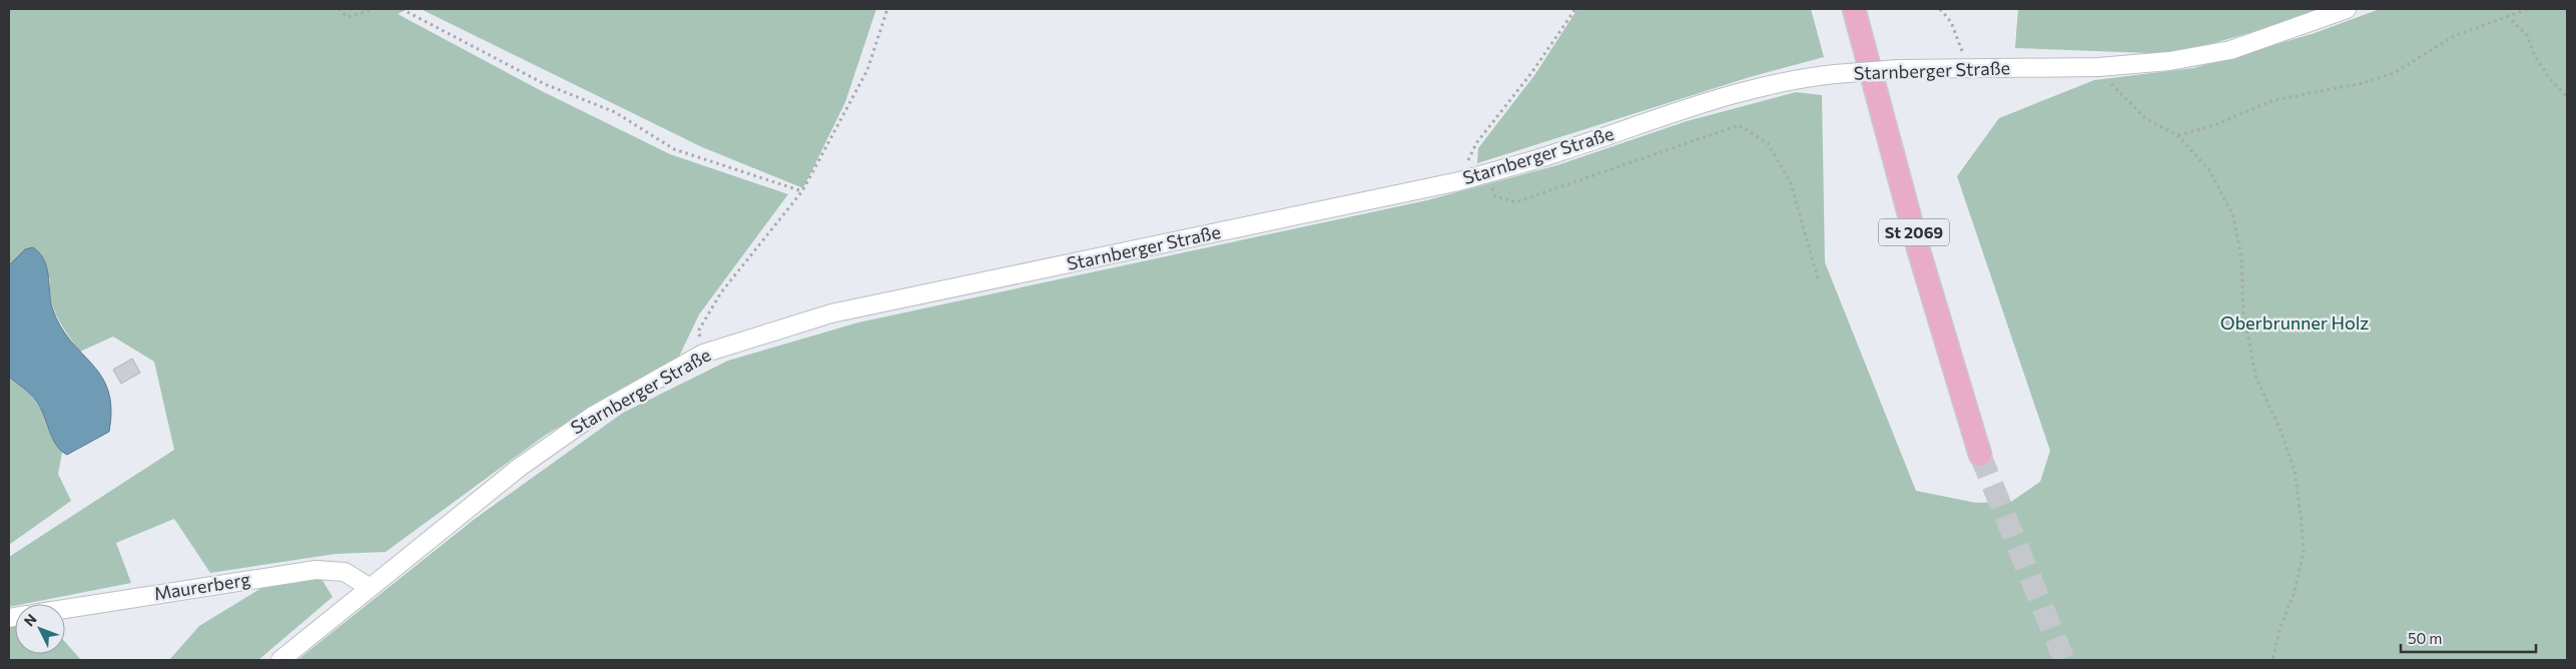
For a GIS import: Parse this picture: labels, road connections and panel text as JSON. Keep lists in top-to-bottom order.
{
  "streets": {
    "main road": ["St 2069"],
    "street": ["Starnberger Straße", "Maurerberg"]
  },
  "crossings": [
    ["Starnberger Straße", "Maurerberg"]
  ],
  "parks": ["Oberbrunner Holz"],
  "scale_bar": "50 m",
  "north": "top left"
}
